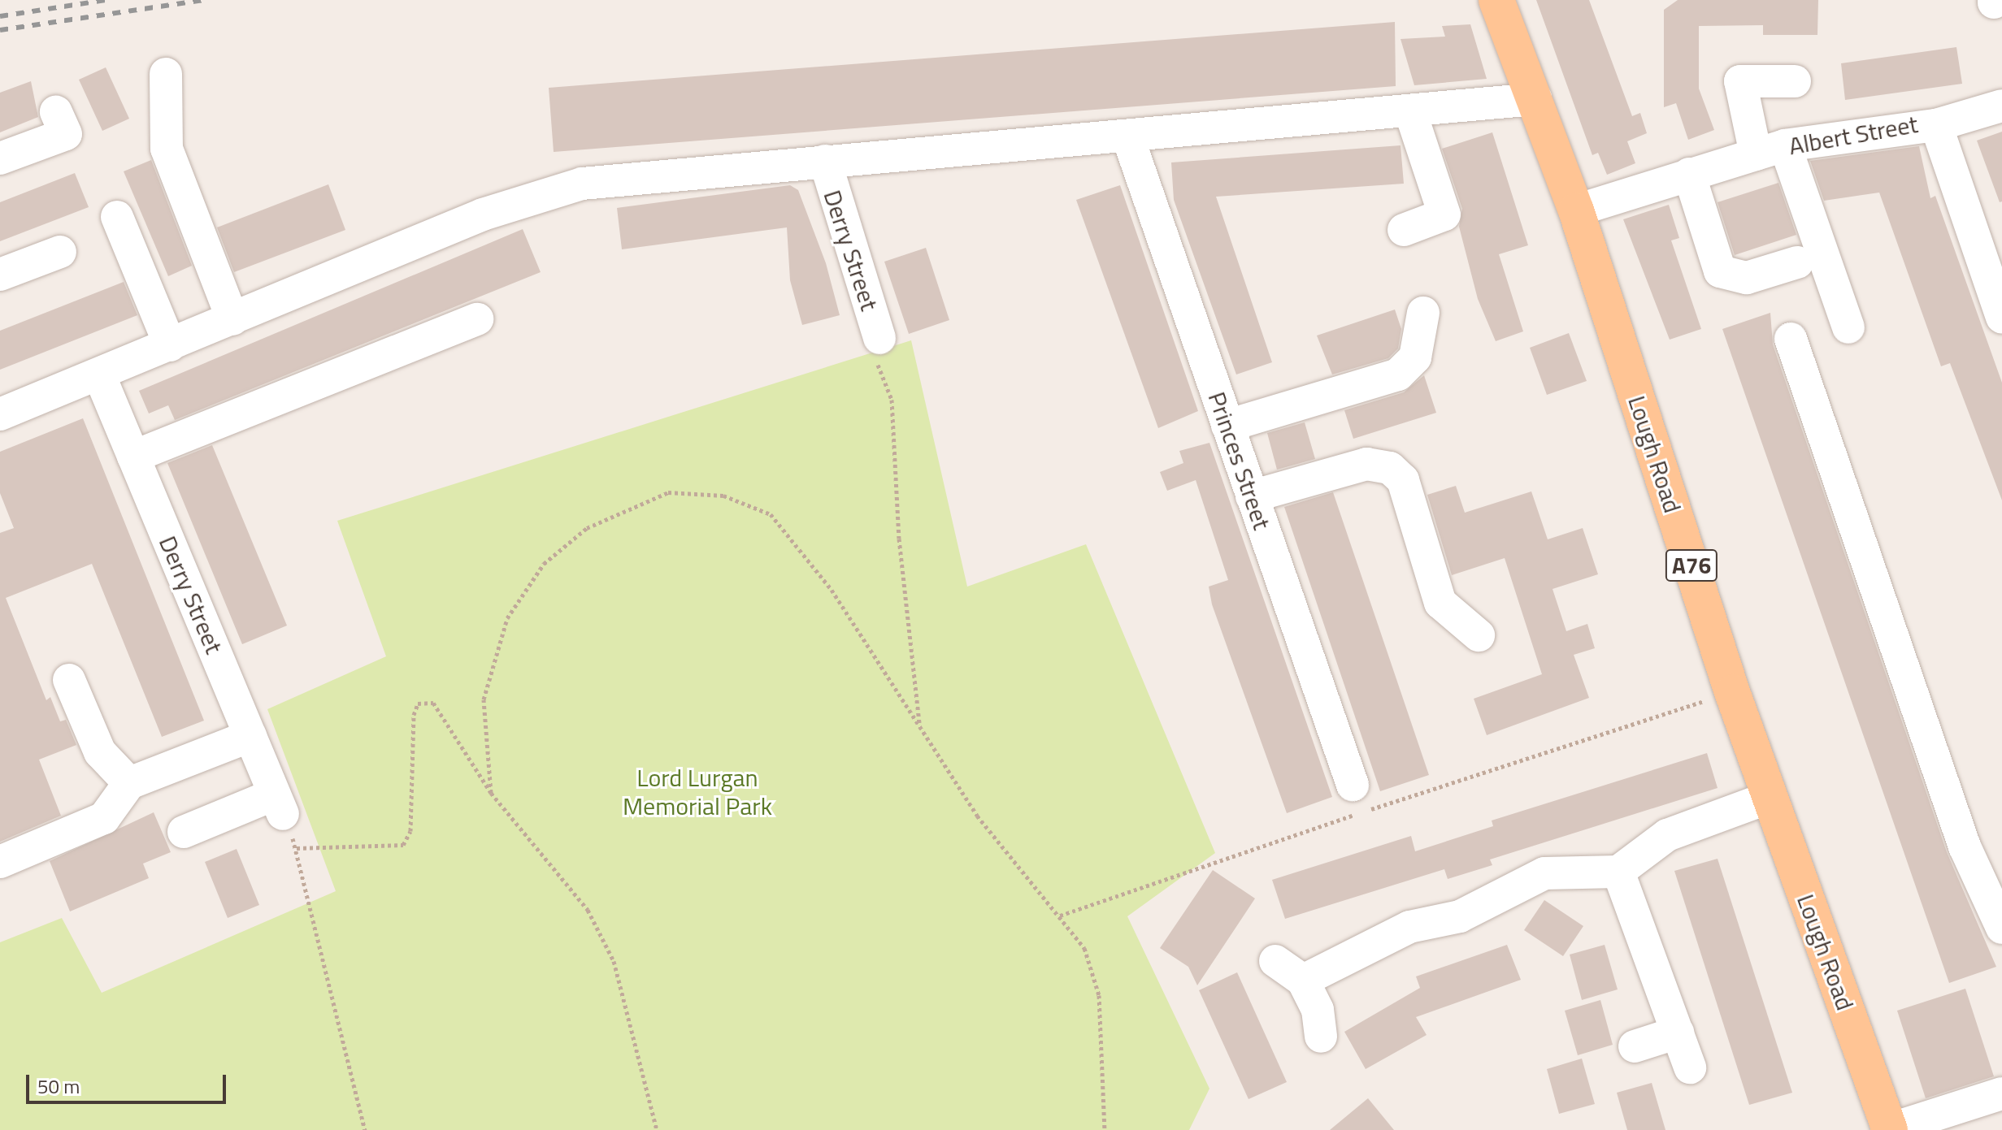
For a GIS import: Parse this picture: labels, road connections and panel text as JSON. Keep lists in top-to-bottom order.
{
  "streets": {
    "main road": ["Lough Road", "A76"],
    "street": ["Albert Street", "Derry Street", "Princes Street"]
  },
  "crossings": [
    ["Albert Street", "Lough Road"]
  ],
  "parks": ["Lord Lurgan Memorial Park"],
  "scale_bar": "50 m"
}
